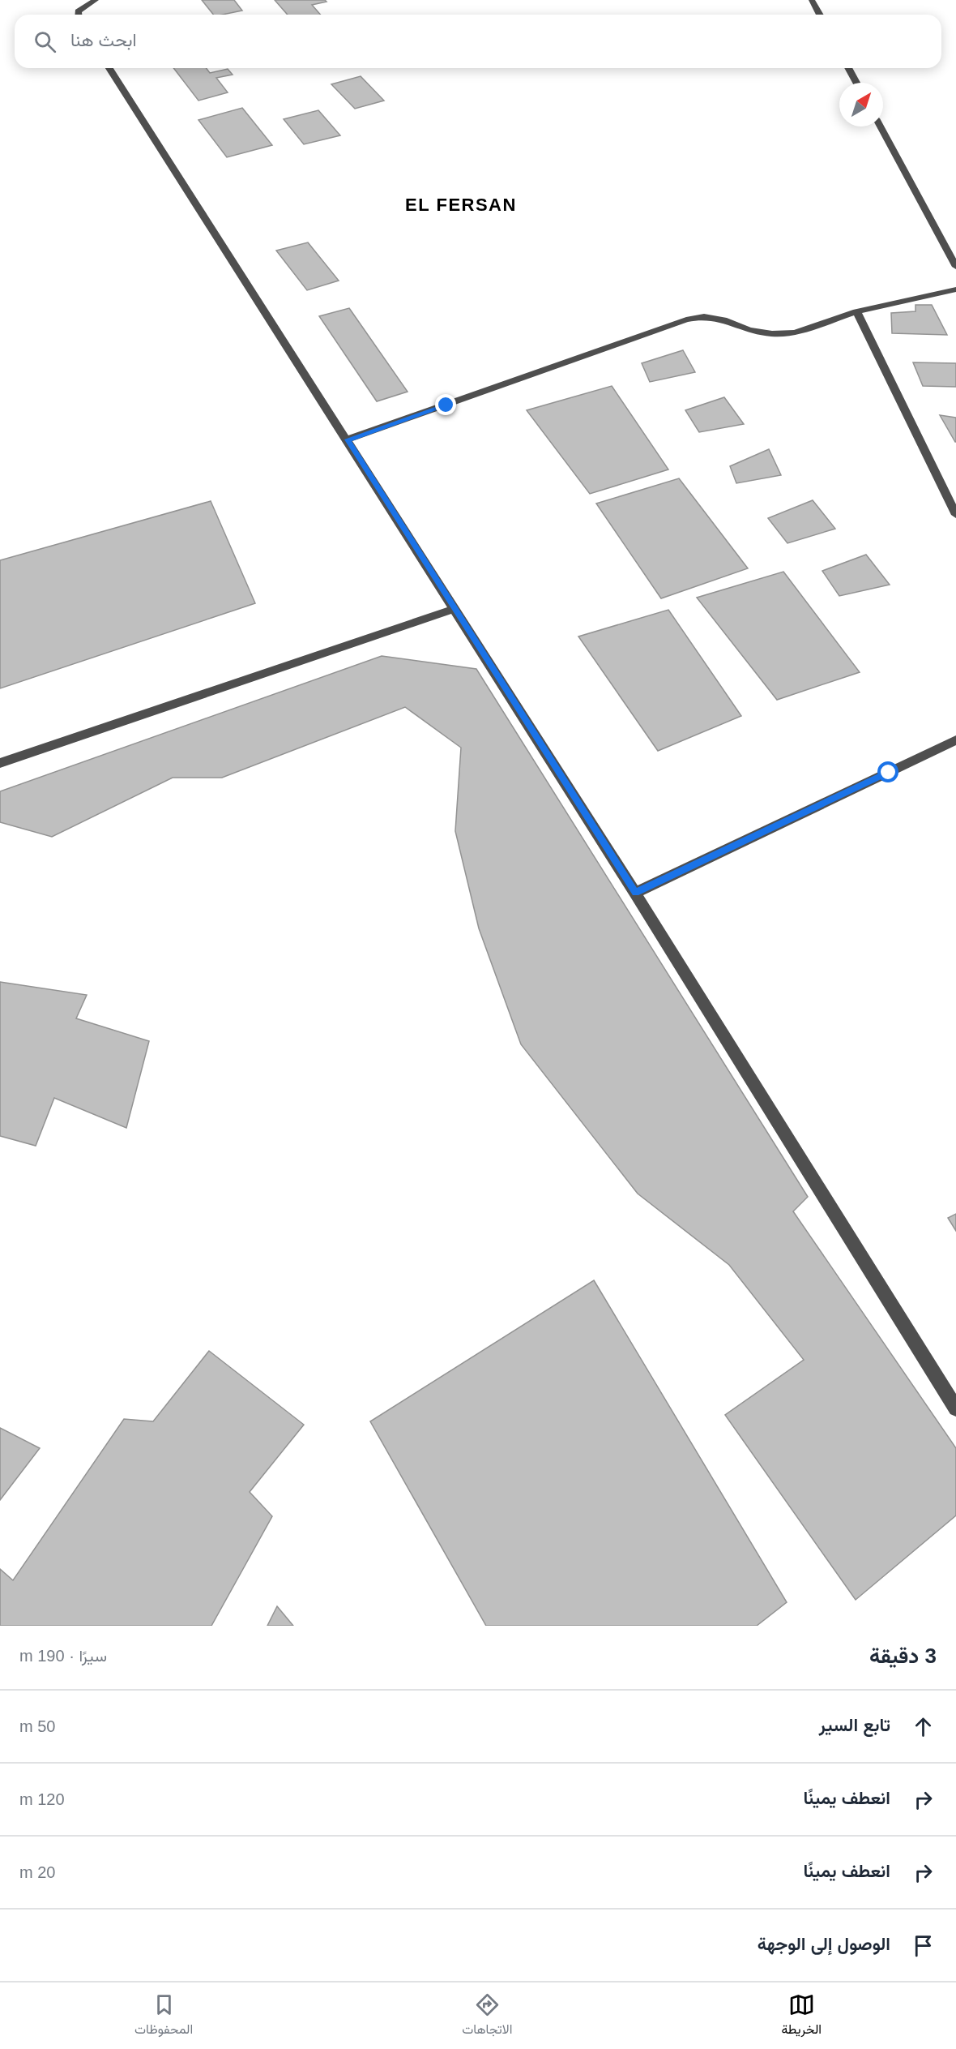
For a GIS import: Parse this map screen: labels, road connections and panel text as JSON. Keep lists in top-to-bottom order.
{
  "districts": ["EL FERSAN"],
  "north": "top right",
  "page": {
    "search": "ابحث هنا",
    "heading": ["3 دقيقة", "سيرًا · 190 m"],
    "list": [
      ["تابع السير", "50 m"],
      ["انعطف يمينًا", "120 m"],
      ["انعطف يمينًا", "20 m"],
      "الوصول إلى الوجهة"
    ],
    "nav": ["الخريطة", "الاتجاهات", "المحفوظات"]
  }
}
